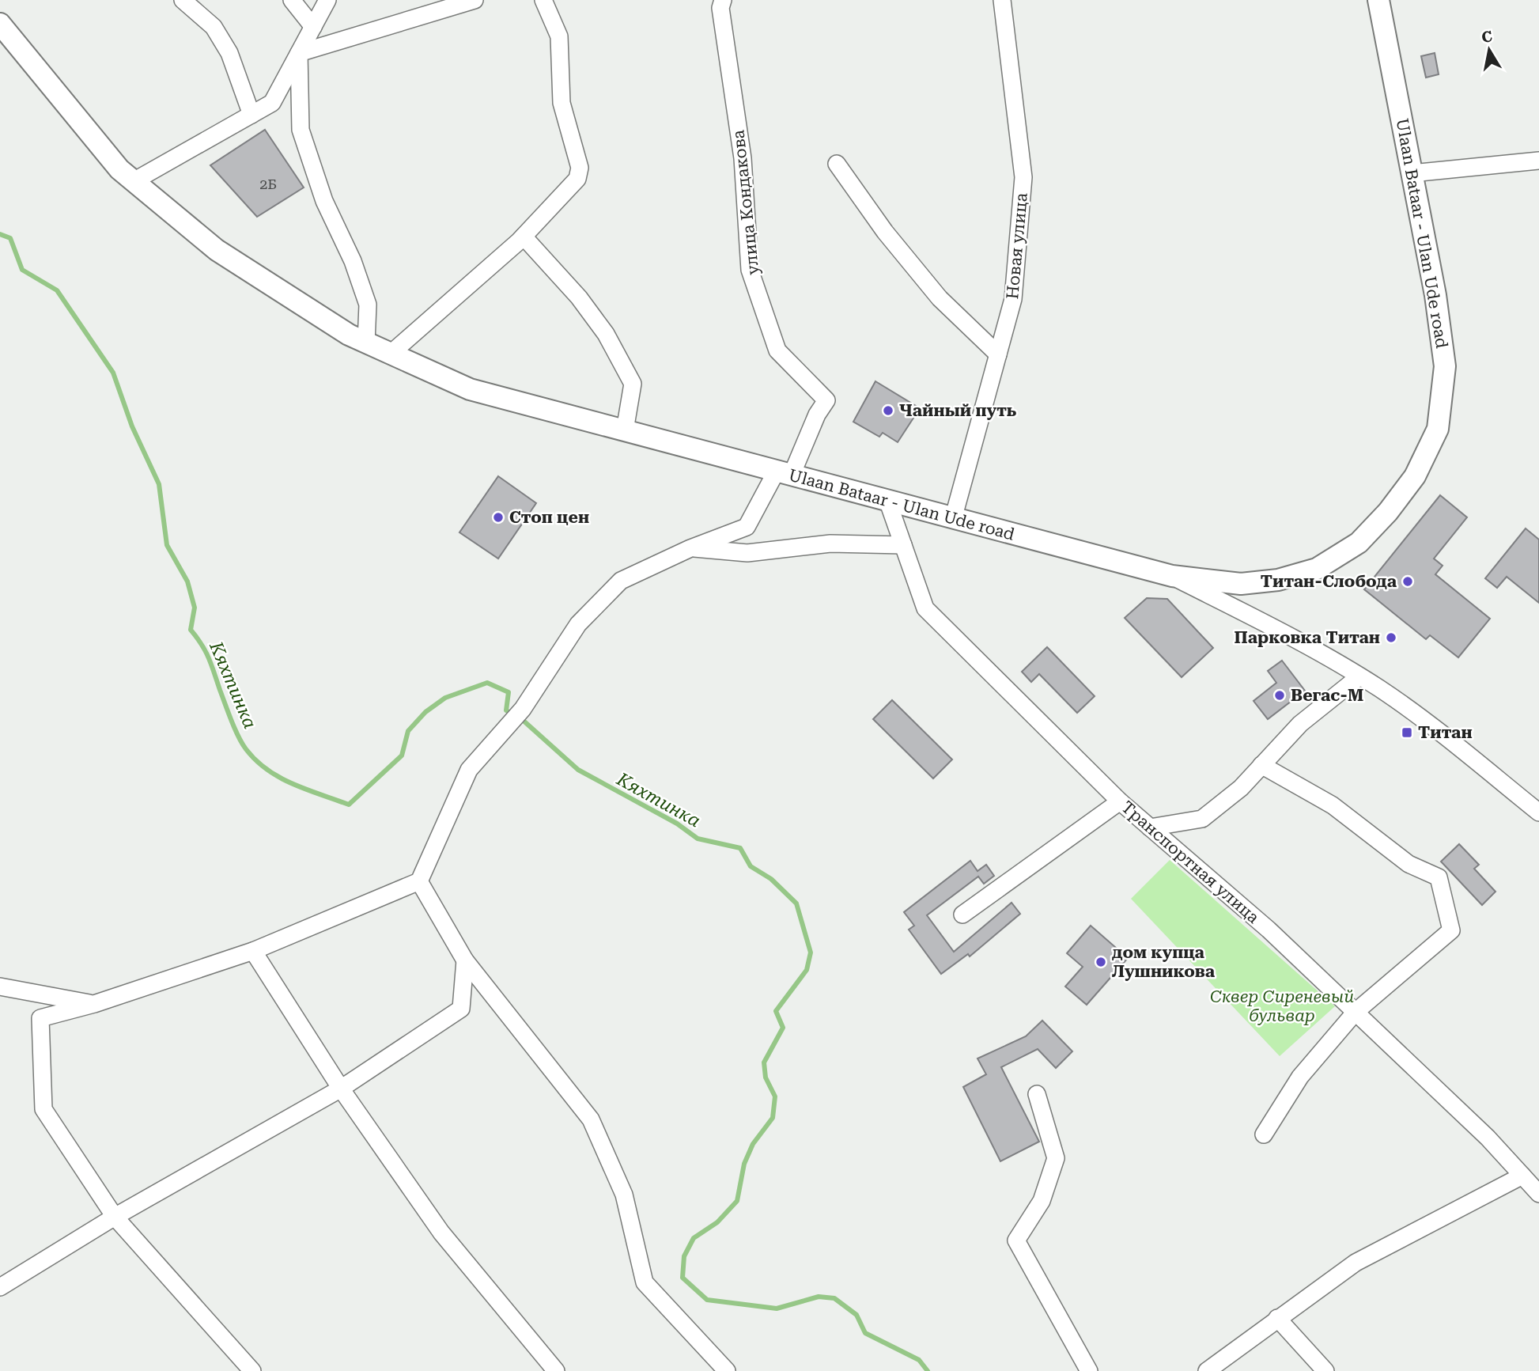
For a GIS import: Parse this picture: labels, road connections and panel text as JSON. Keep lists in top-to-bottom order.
{
  "streets": {
    "main road": ["Ulaan Bataar - Ulan Ude road"],
    "street": ["улица Кондакова", "Новая улица", "Транспортная улица"]
  },
  "crossings": [
    ["улица Кондакова", "Ulaan Bataar - Ulan Ude road"],
    ["Ulaan Bataar - Ulan Ude road", "Новая улица"],
    ["Ulaan Bataar - Ulan Ude road", "Транспортная улица"]
  ],
  "water": ["Кяхтинка"],
  "parks": ["Сквер Сиреневый бульвар"],
  "places": {
    "other": [
      "Чайный путь",
      "Стоп цен",
      "Титан-Слобода",
      "Парковка Титан",
      "Вегас-М",
      "дом купца Лушникова"
    ],
    "transit": ["Титан"]
  },
  "house_numbers": ["2Б"],
  "north": "top"
}
